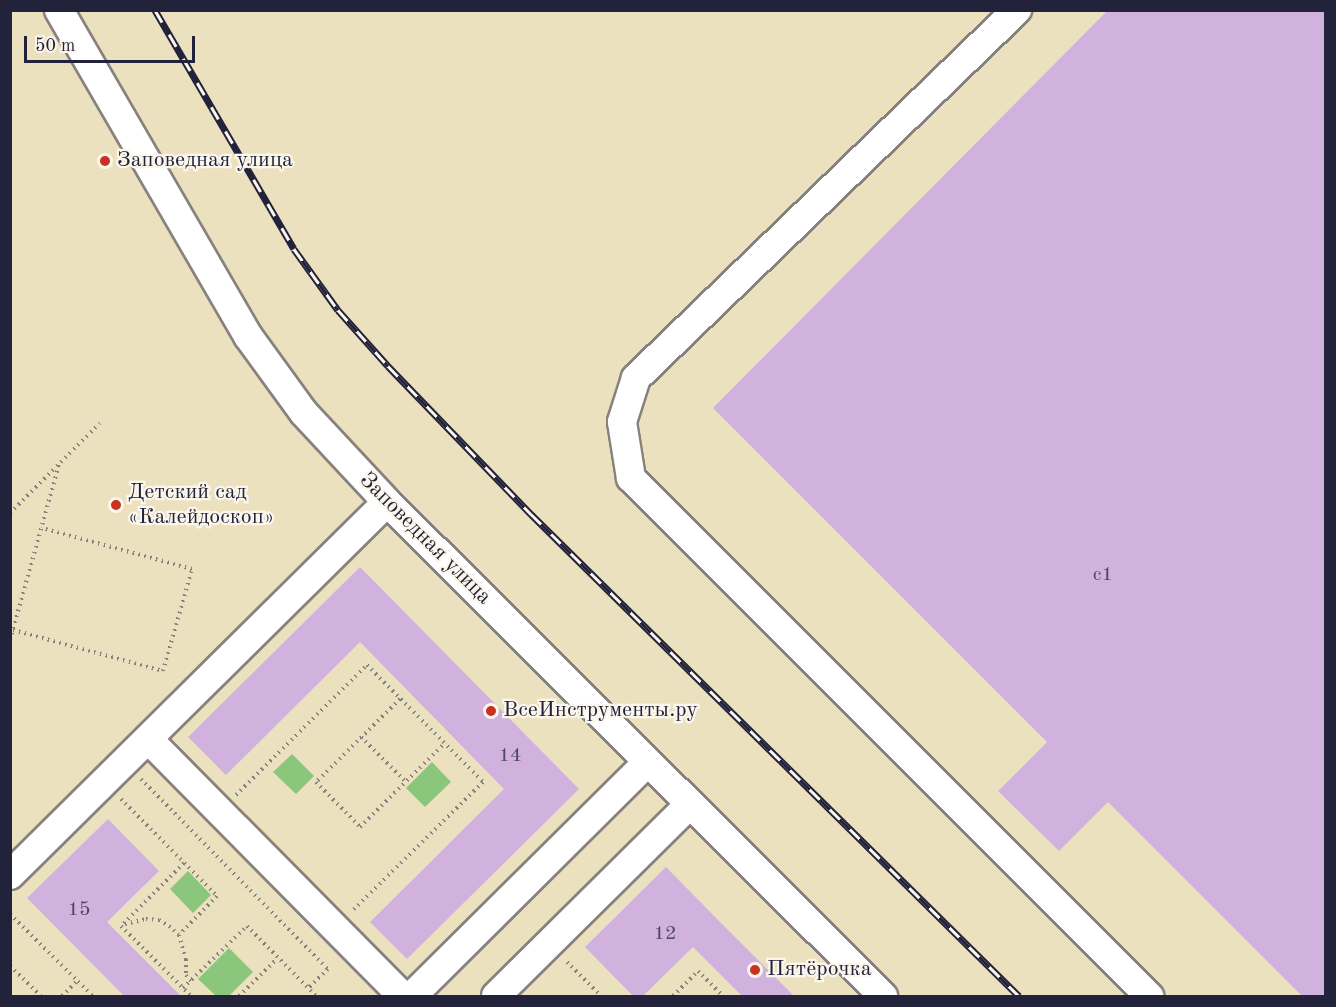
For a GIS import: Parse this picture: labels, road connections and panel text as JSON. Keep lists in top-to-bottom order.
{
  "streets": {
    "street": ["Заповедная улица"]
  },
  "places": [
    "Заповедная улица",
    "Детский сад «Калейдоскоп»",
    "ВсеИнструменты.ру",
    "Пятёрочка"
  ],
  "house_numbers": [
    "с1",
    "14",
    "15",
    "12"
  ],
  "scale_bar": "50 m"
}
